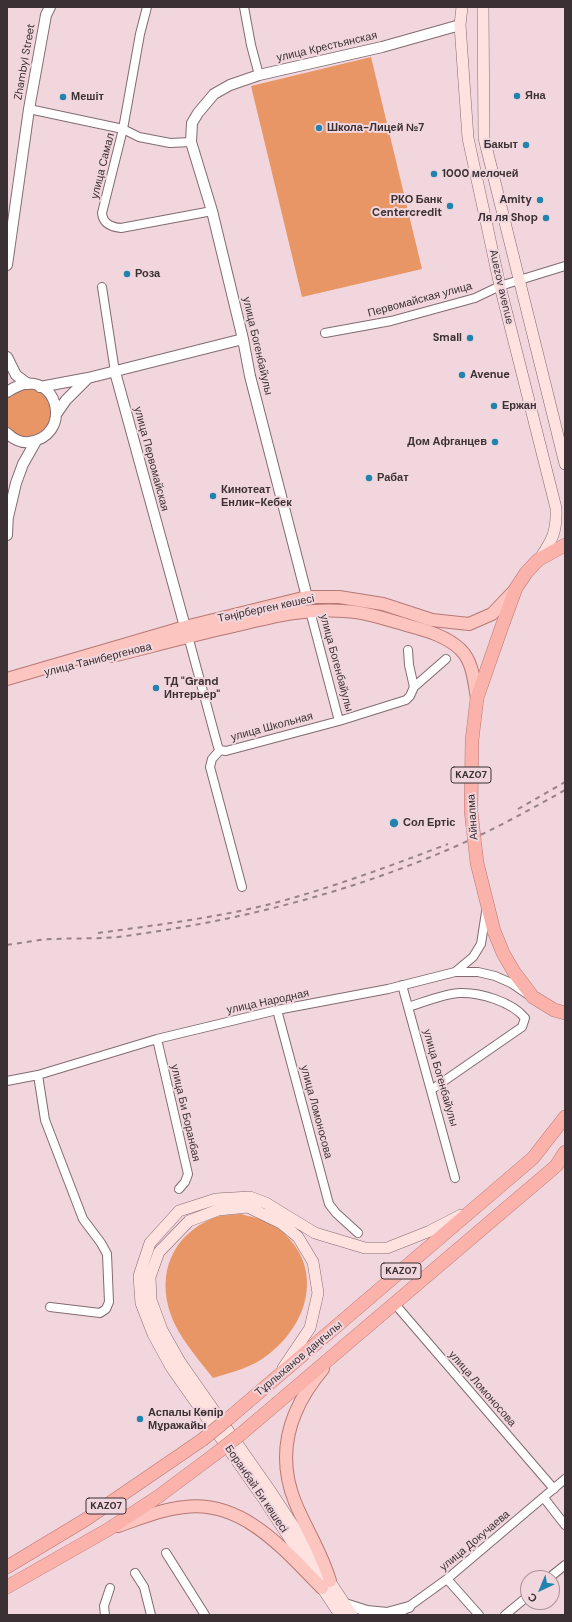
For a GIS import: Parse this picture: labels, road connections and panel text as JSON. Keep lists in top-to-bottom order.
{
  "streets": {
    "highway": ["KAZ07", "Айналма", "Тұрлыханов даңғылы"],
    "main road": [
      "Auezov avenue",
      "Тәңірберген көшесі",
      "улица Танибергенова",
      "Боранбай Би көшесі"
    ],
    "street": [
      "улица Крестьянская",
      "Zhambyl Street",
      "улица Самал",
      "Первомайская улица",
      "улица Богенбайулы",
      "улица Первомайская",
      "улица Школьная",
      "улица Народная",
      "улица Ломоносова",
      "улица Би Боранбая",
      "улица Докучаева"
    ]
  },
  "crossings": [
    ["улица Крестьянская", "Auezov avenue"],
    ["улица Крестьянская", "улица Богенбайулы"],
    ["улица Самал", "улица Богенбайулы"],
    ["Auezov avenue", "Первомайская улица"],
    ["Auezov avenue", "Айналма"],
    ["улица Богенбайулы", "Тәңірберген көшесі"],
    ["улица Богенбайулы", "улица Школьная"],
    ["улица Богенбайулы", "улица Народная"],
    ["улица Первомайская", "Тәңірберген көшесі"],
    ["улица Первомайская", "улица Танибергенова"],
    ["улица Первомайская", "улица Школьная"],
    ["Тәңірберген көшесі", "улица Танибергенова"],
    ["Тәңірберген көшесі", "улица Школьная"],
    ["Тәңірберген көшесі", "Айналма"],
    ["улица Танибергенова", "улица Школьная"],
    ["KAZ07", "Айналма"],
    ["Айналма", "улица Народная"],
    ["улица Народная", "улица Ломоносова"],
    ["улица Народная", "улица Би Боранбая"],
    ["улица Ломоносова", "Тұрлыханов даңғылы"],
    ["улица Ломоносова", "улица Докучаева"]
  ],
  "places": [
    "Яна",
    "Мешіт",
    "Школа-Лицей №7",
    "Бакыт",
    "1000 мелочей",
    "Amity",
    "РКО Банк Centercredit",
    "Ля ля Shop",
    "Роза",
    "Small",
    "Avenue",
    "Ержан",
    "Дом Афганцев",
    "Рабат",
    "Кинотеат Енлик-Кебек",
    "ТД \"Grand Интерьер\"",
    "Сол Ертіс",
    "Аспалы Көпір Мұражайы"
  ],
  "north": "bottom left"
}
